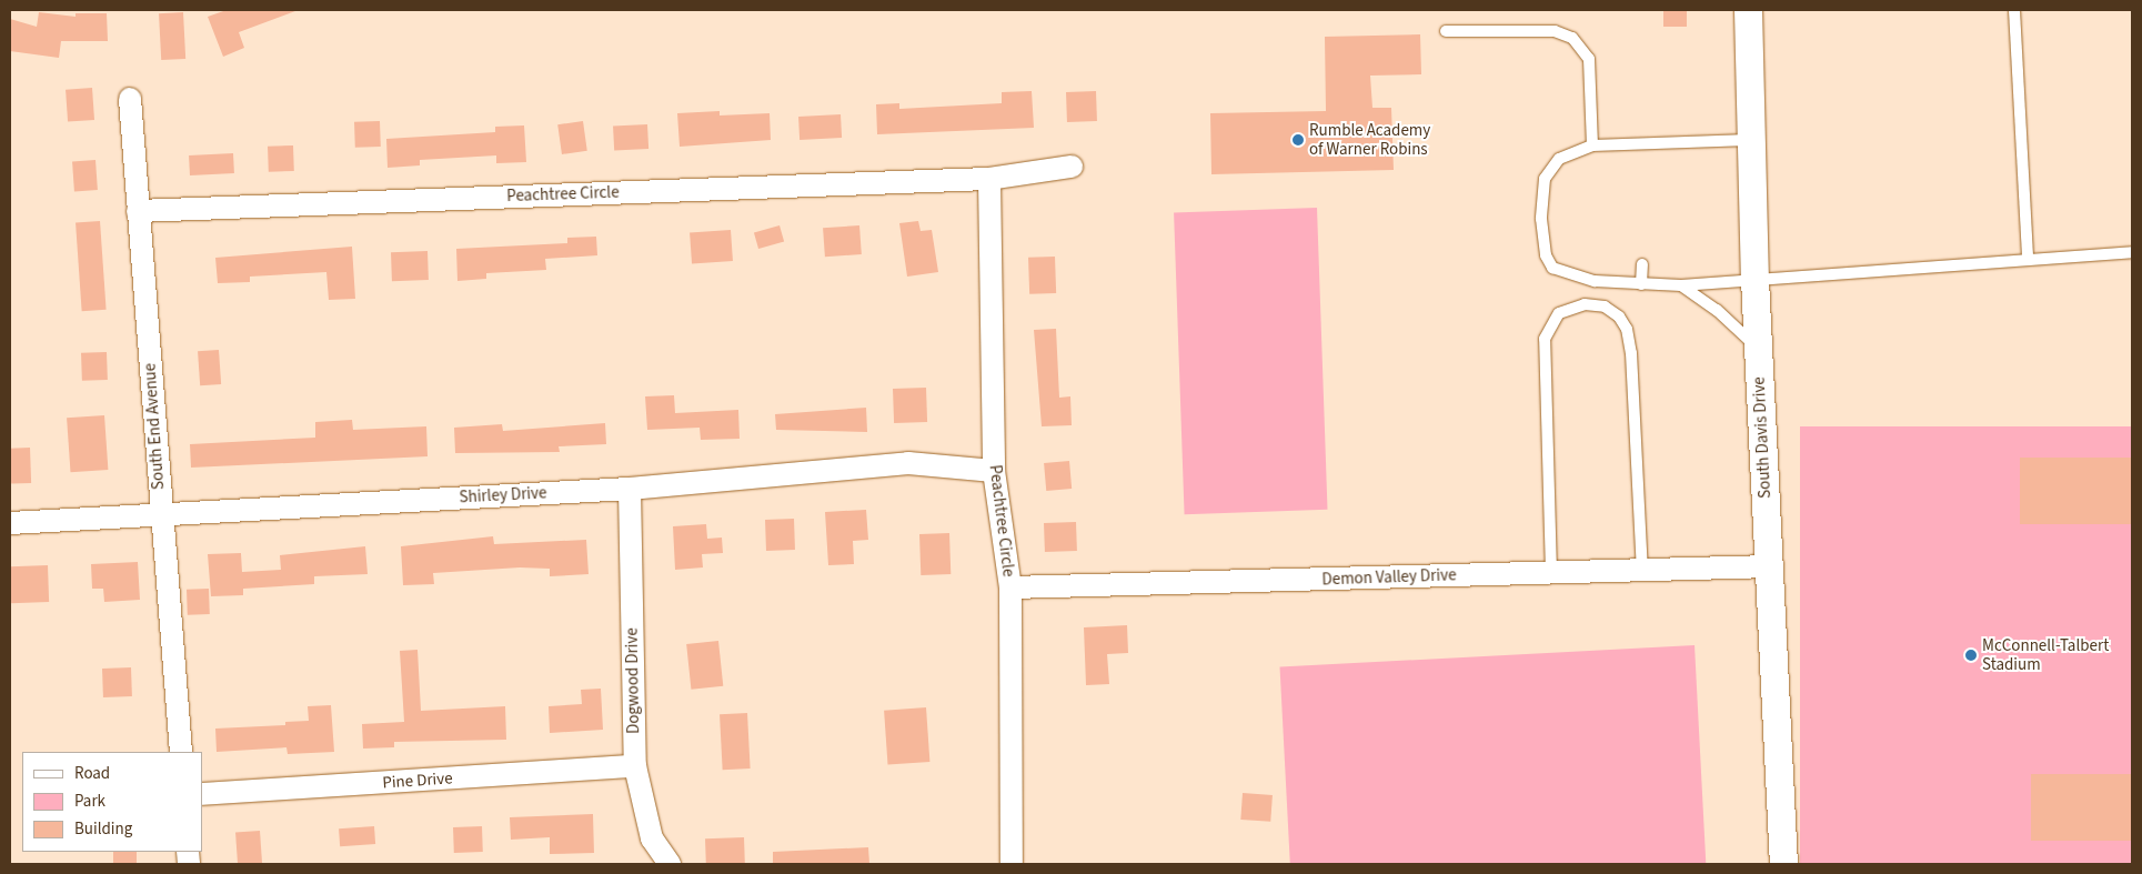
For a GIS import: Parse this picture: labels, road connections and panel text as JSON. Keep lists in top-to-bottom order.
{
  "streets": {
    "street": [
      "Peachtree Circle",
      "South End Avenue",
      "South Davis Drive",
      "Shirley Drive",
      "Demon Valley Drive",
      "Dogwood Drive",
      "Pine Drive"
    ]
  },
  "crossings": [
    ["Peachtree Circle", "South End Avenue"],
    ["Peachtree Circle", "Shirley Drive"],
    ["Peachtree Circle", "Demon Valley Drive"],
    ["South End Avenue", "Shirley Drive"],
    ["South Davis Drive", "Demon Valley Drive"],
    ["Shirley Drive", "Dogwood Drive"],
    ["Dogwood Drive", "Pine Drive"]
  ],
  "places": ["Rumble Academy of Warner Robins", "McConnell-Talbert Stadium"],
  "legend": ["Road", "Park", "Building"]
}
